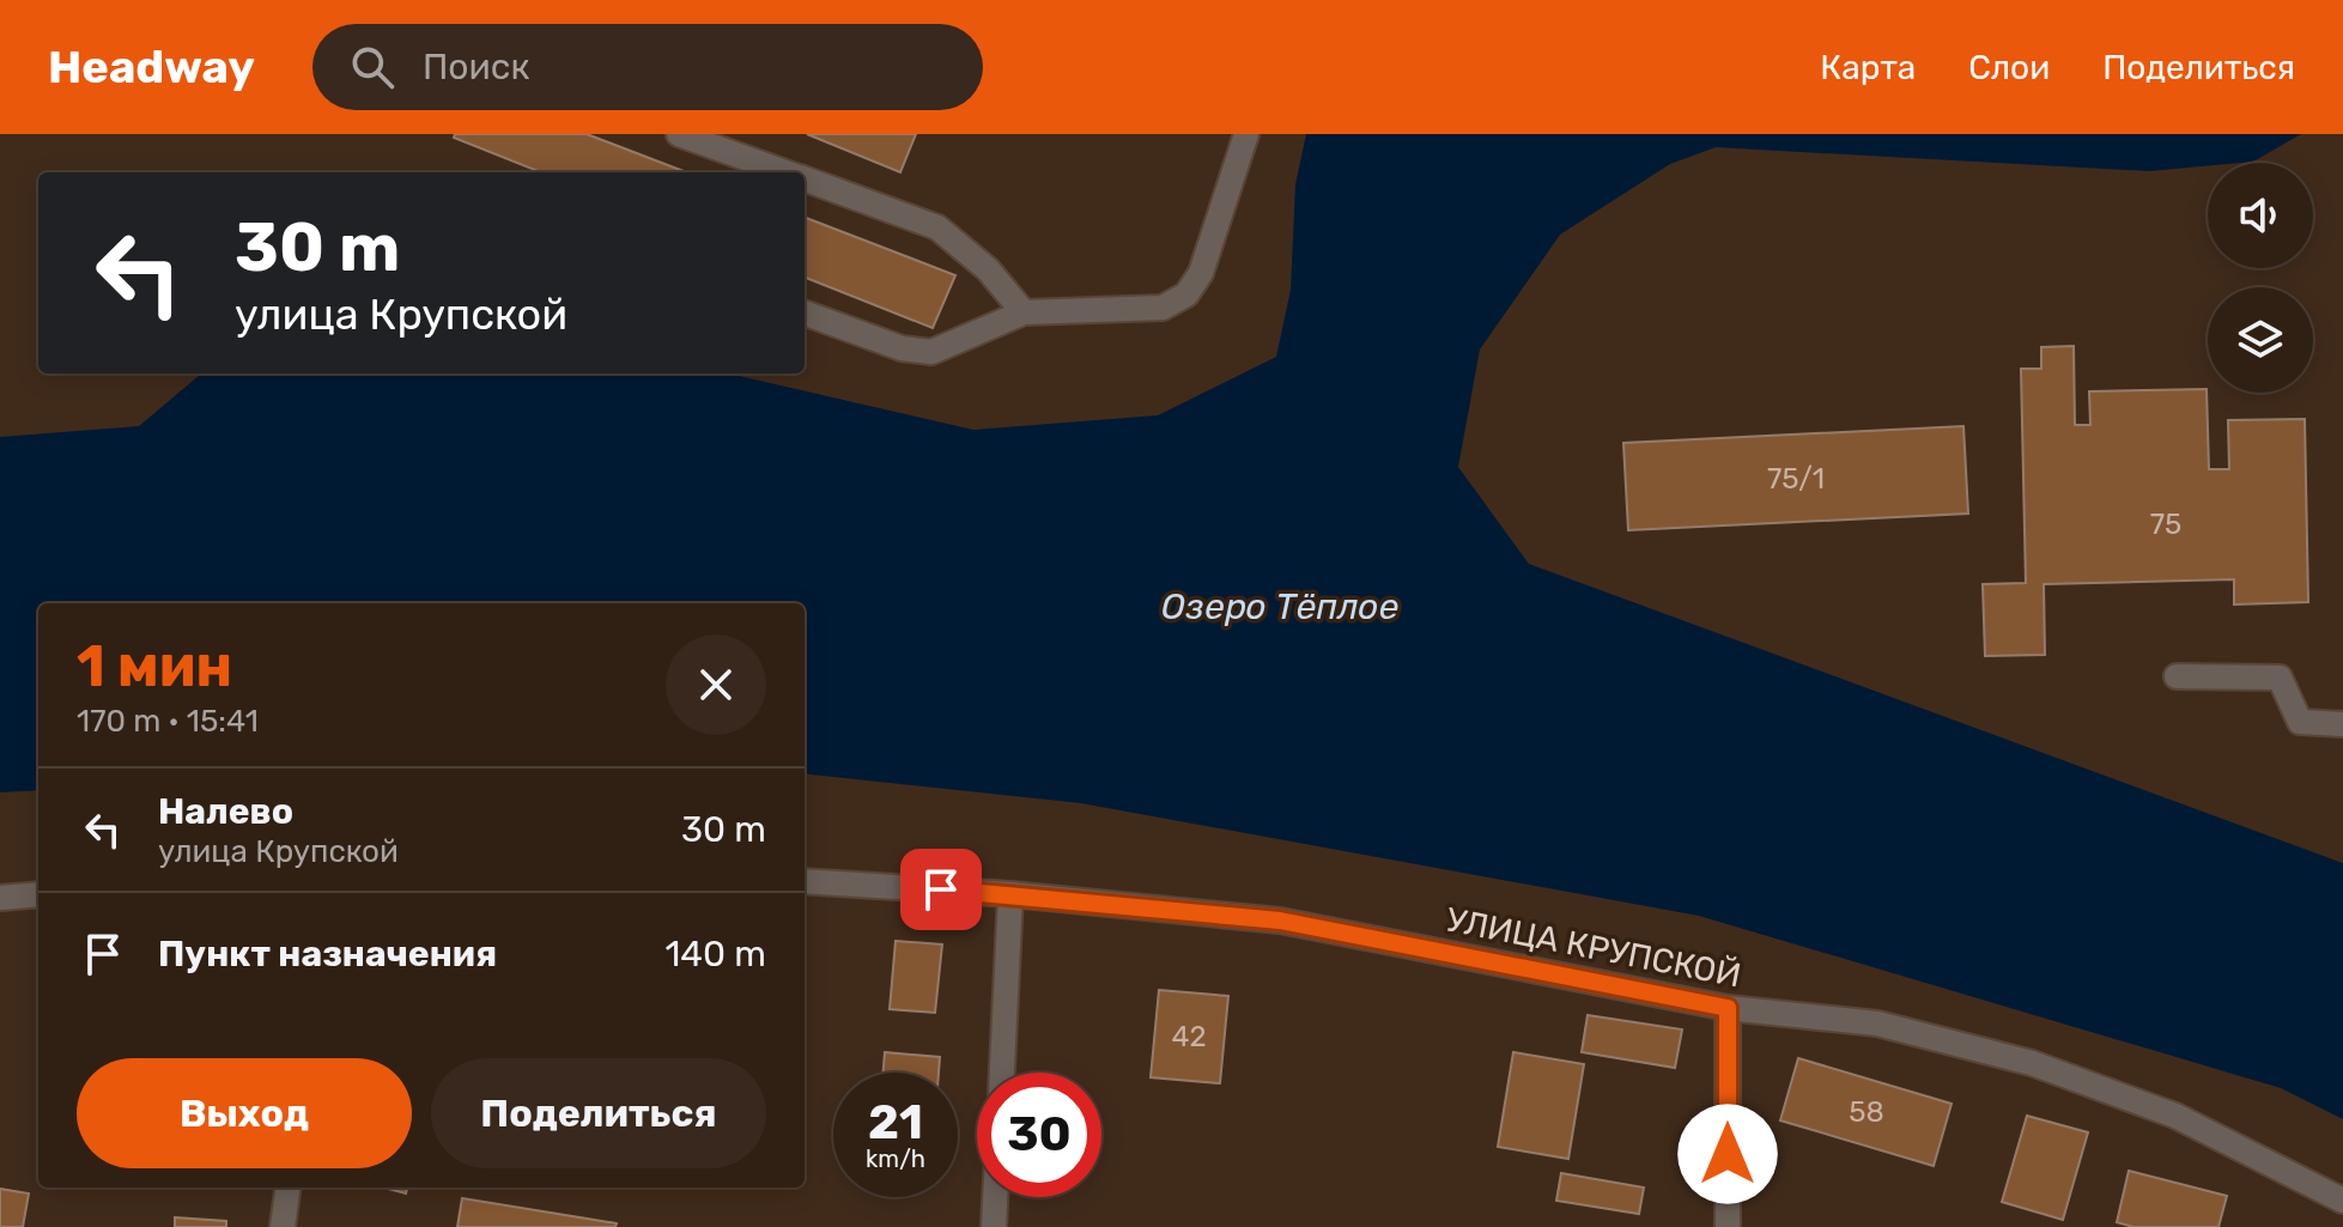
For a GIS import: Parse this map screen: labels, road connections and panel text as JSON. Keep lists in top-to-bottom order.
{
  "streets": {
    "street": ["УЛИЦА КРУПСКОЙ"]
  },
  "water": ["Озеро Тёплое"],
  "house_numbers": [
    "75/1",
    "75",
    "42",
    "58"
  ],
  "page": {
    "header": "Headway",
    "search": "Поиск",
    "nav": ["Карта", "Слои", "Поделиться"],
    "turn": ["30 m", "улица Крупской"],
    "heading": ["1 мин", "170 m · 15:41"],
    "list": [
      {
        "name": "Налево",
        "note": "улица Крупской",
        "value": "30 m"
      },
      {
        "name": "Пункт назначения",
        "value": "140 m"
      }
    ],
    "buttons": ["Выход", "Поделиться"],
    "speed": "21 km/h",
    "limit": "30"
  }
}
